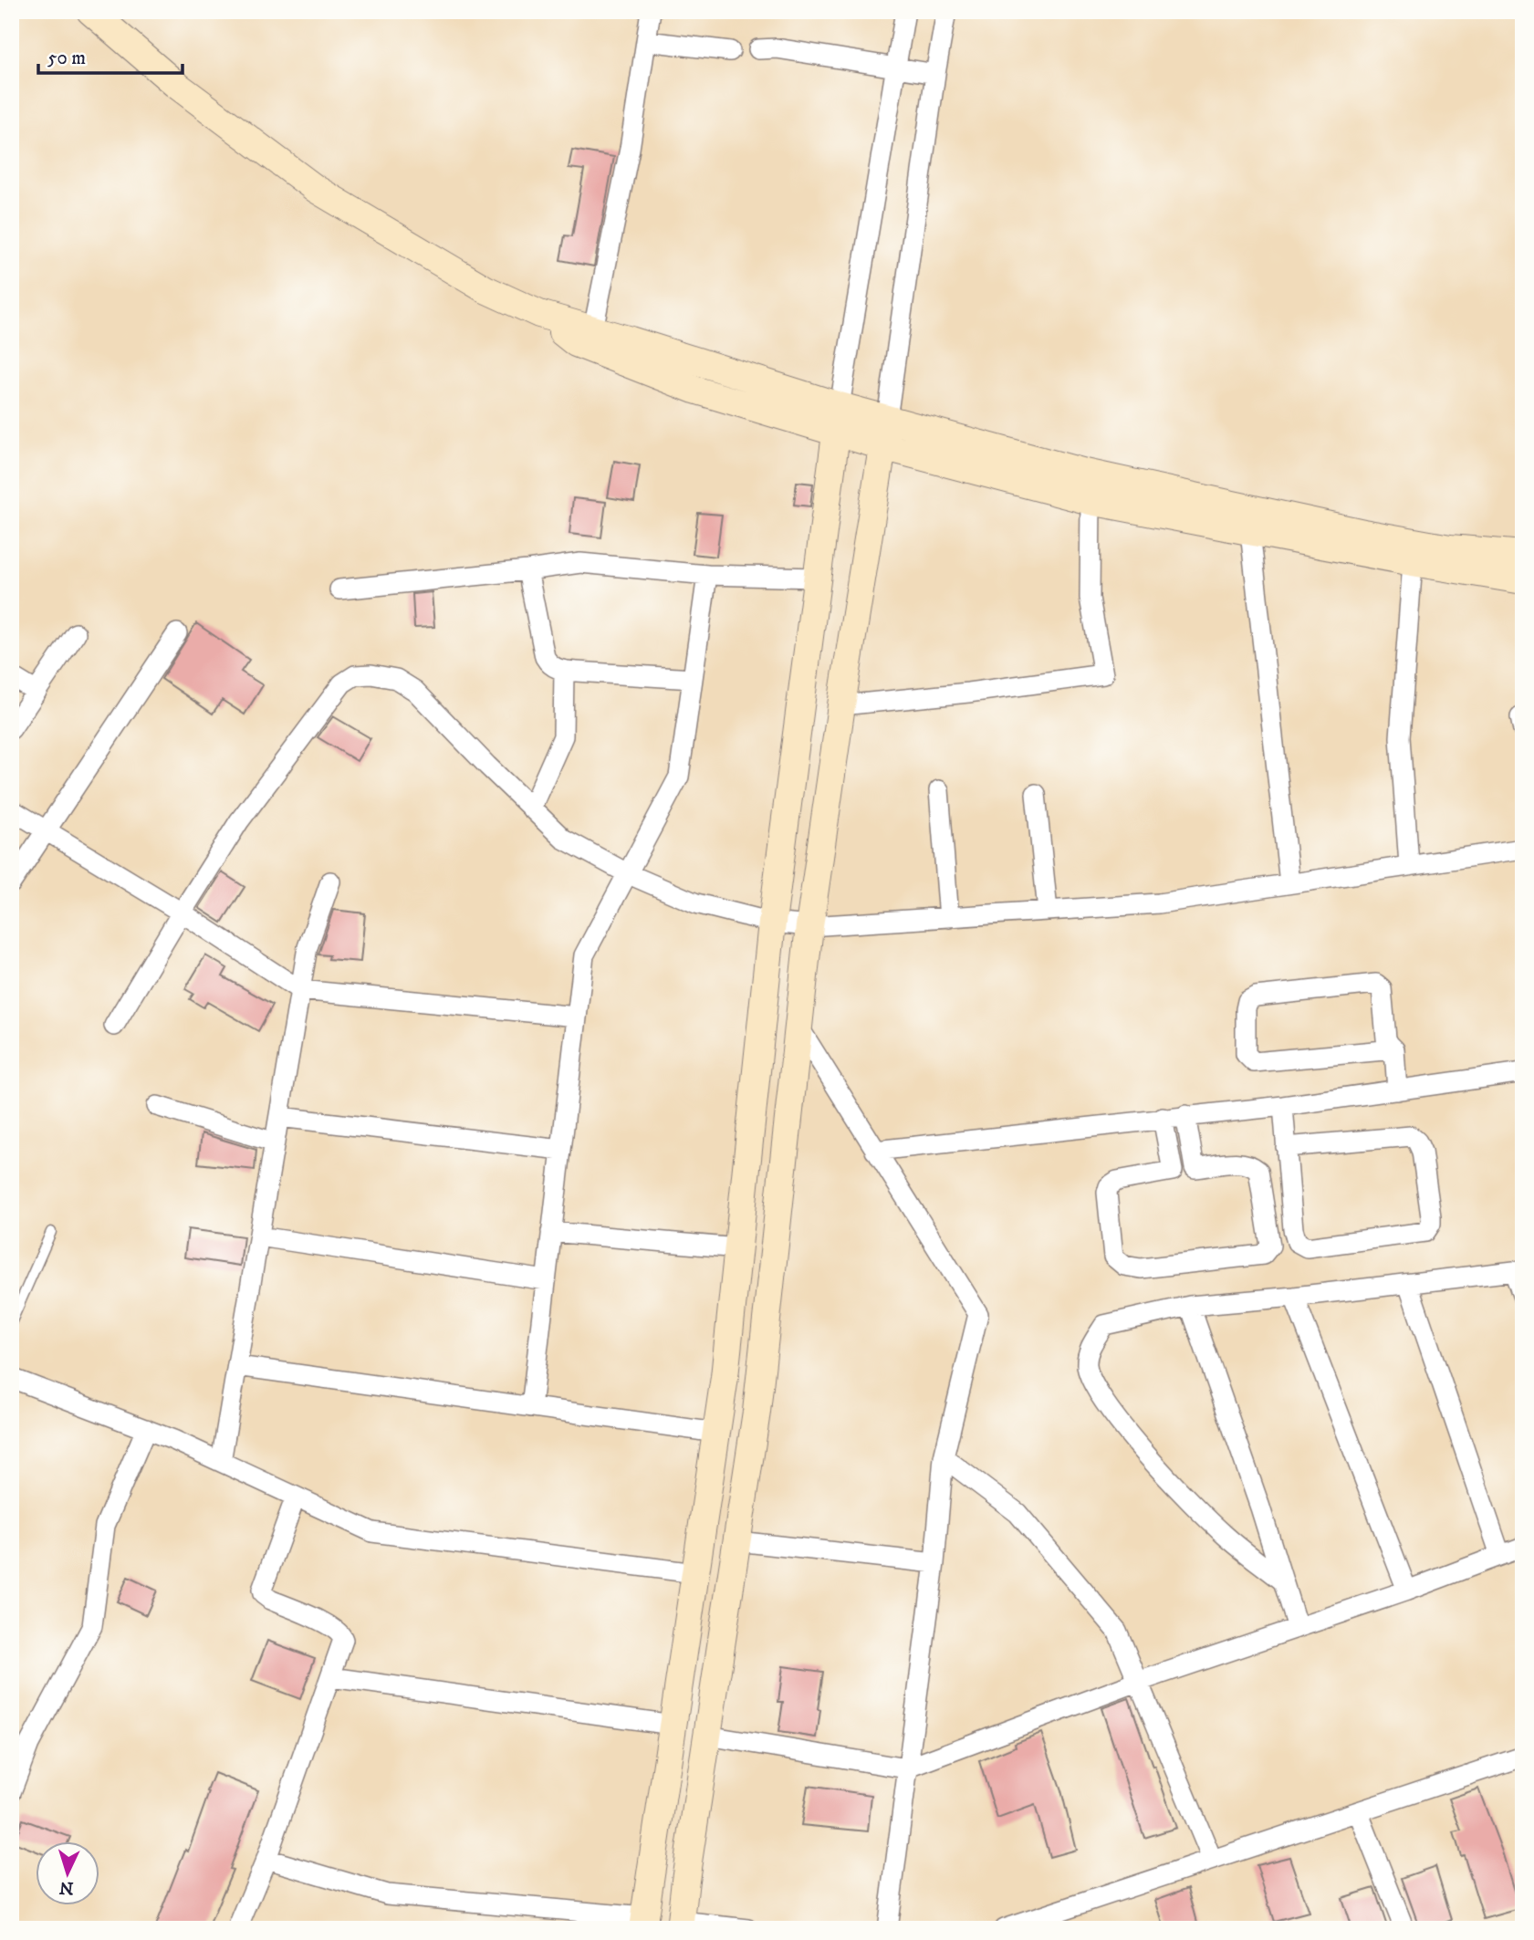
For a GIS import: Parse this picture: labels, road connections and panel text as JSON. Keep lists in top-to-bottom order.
{
  "scale_bar": "50 m",
  "north": "bottom"
}
